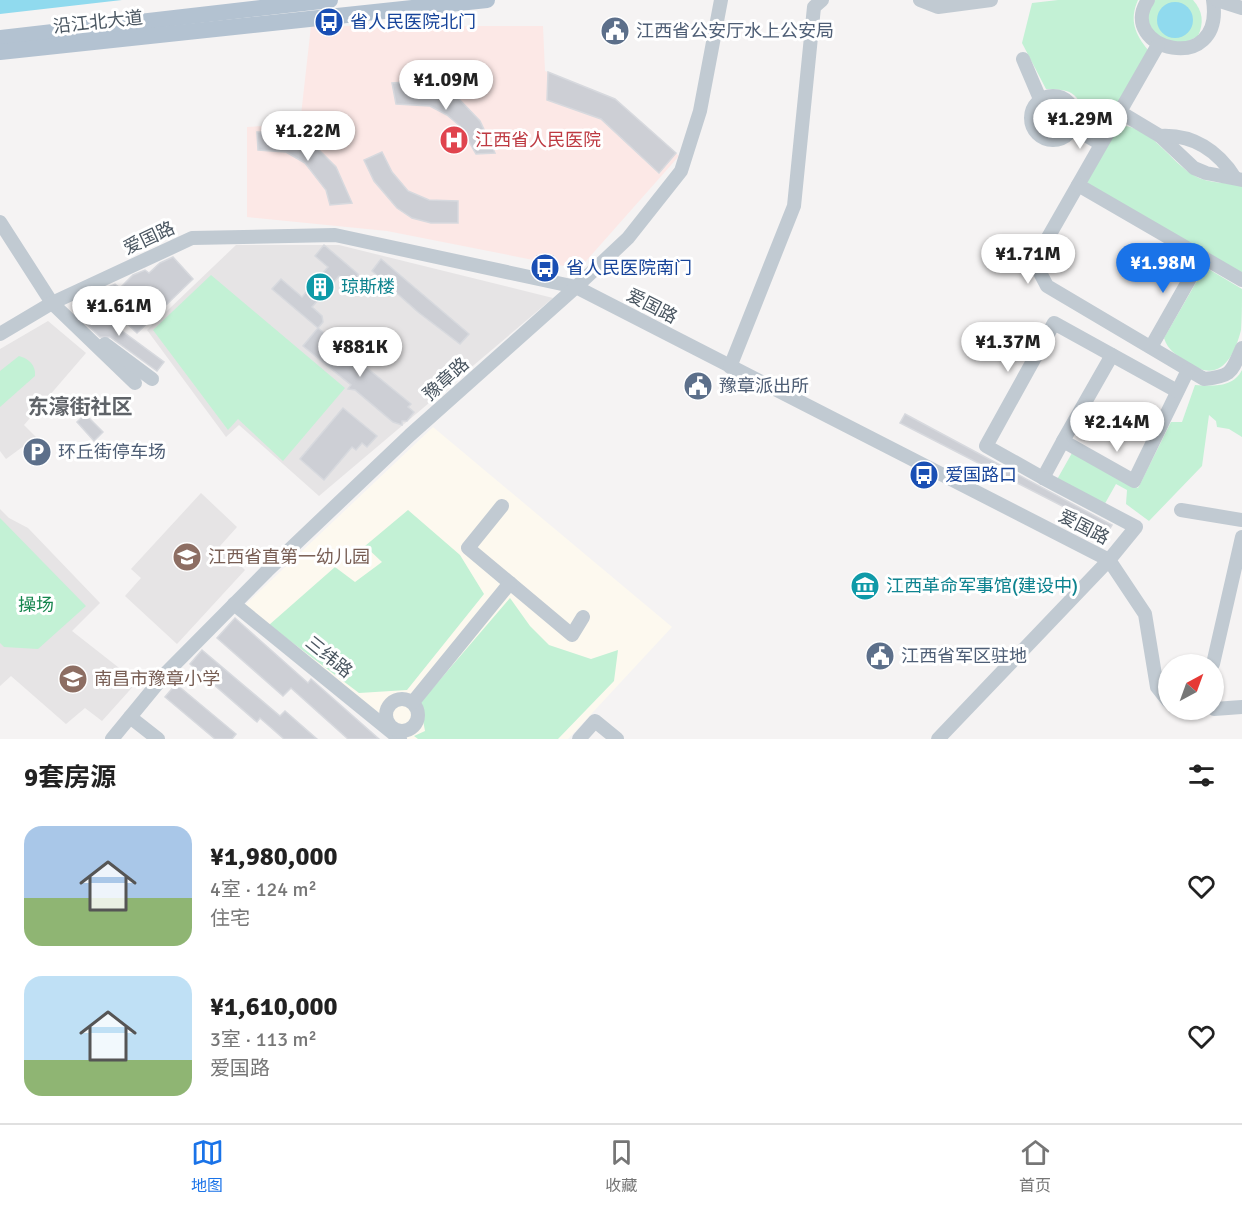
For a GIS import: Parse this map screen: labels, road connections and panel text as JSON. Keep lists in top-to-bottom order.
{
  "streets": {
    "main road": ["沿江北大道"],
    "street": ["爱国路", "豫章路", "三纬路"]
  },
  "crossings": [
    ["爱国路", "豫章路"],
    ["豫章路", "三纬路"]
  ],
  "districts": ["东濠街社区"],
  "parks": ["操场"],
  "places": {
    "bus stop": ["省人民医院北门", "省人民医院南门", "爱国路口"],
    "public building": ["江西省公安厅水上公安局", "豫章派出所", "江西省军区驻地"],
    "hospital": ["江西省人民医院"],
    "building": ["琼斯楼"],
    "parking": ["环丘街停车场"],
    "school or university": ["江西省直第一幼儿园", "南昌市豫章小学"],
    "museum": ["江西革命军事馆(建设中)"]
  },
  "north": "top right",
  "page": {
    "price": [
      "¥1.09M",
      "¥1.29M",
      "¥1.22M",
      "¥1.71M",
      "¥1.98M",
      "¥1.61M",
      "¥1.37M",
      "¥881K",
      "¥2.14M"
    ],
    "heading": "9套房源",
    "list": [
      {
        "name": "¥1,980,000",
        "note": "4室 · 124 m² · 住宅"
      },
      {
        "name": "¥1,610,000",
        "note": "3室 · 113 m² · 爱国路"
      }
    ],
    "tabs": ["地图", "收藏", "首页"]
  }
}
